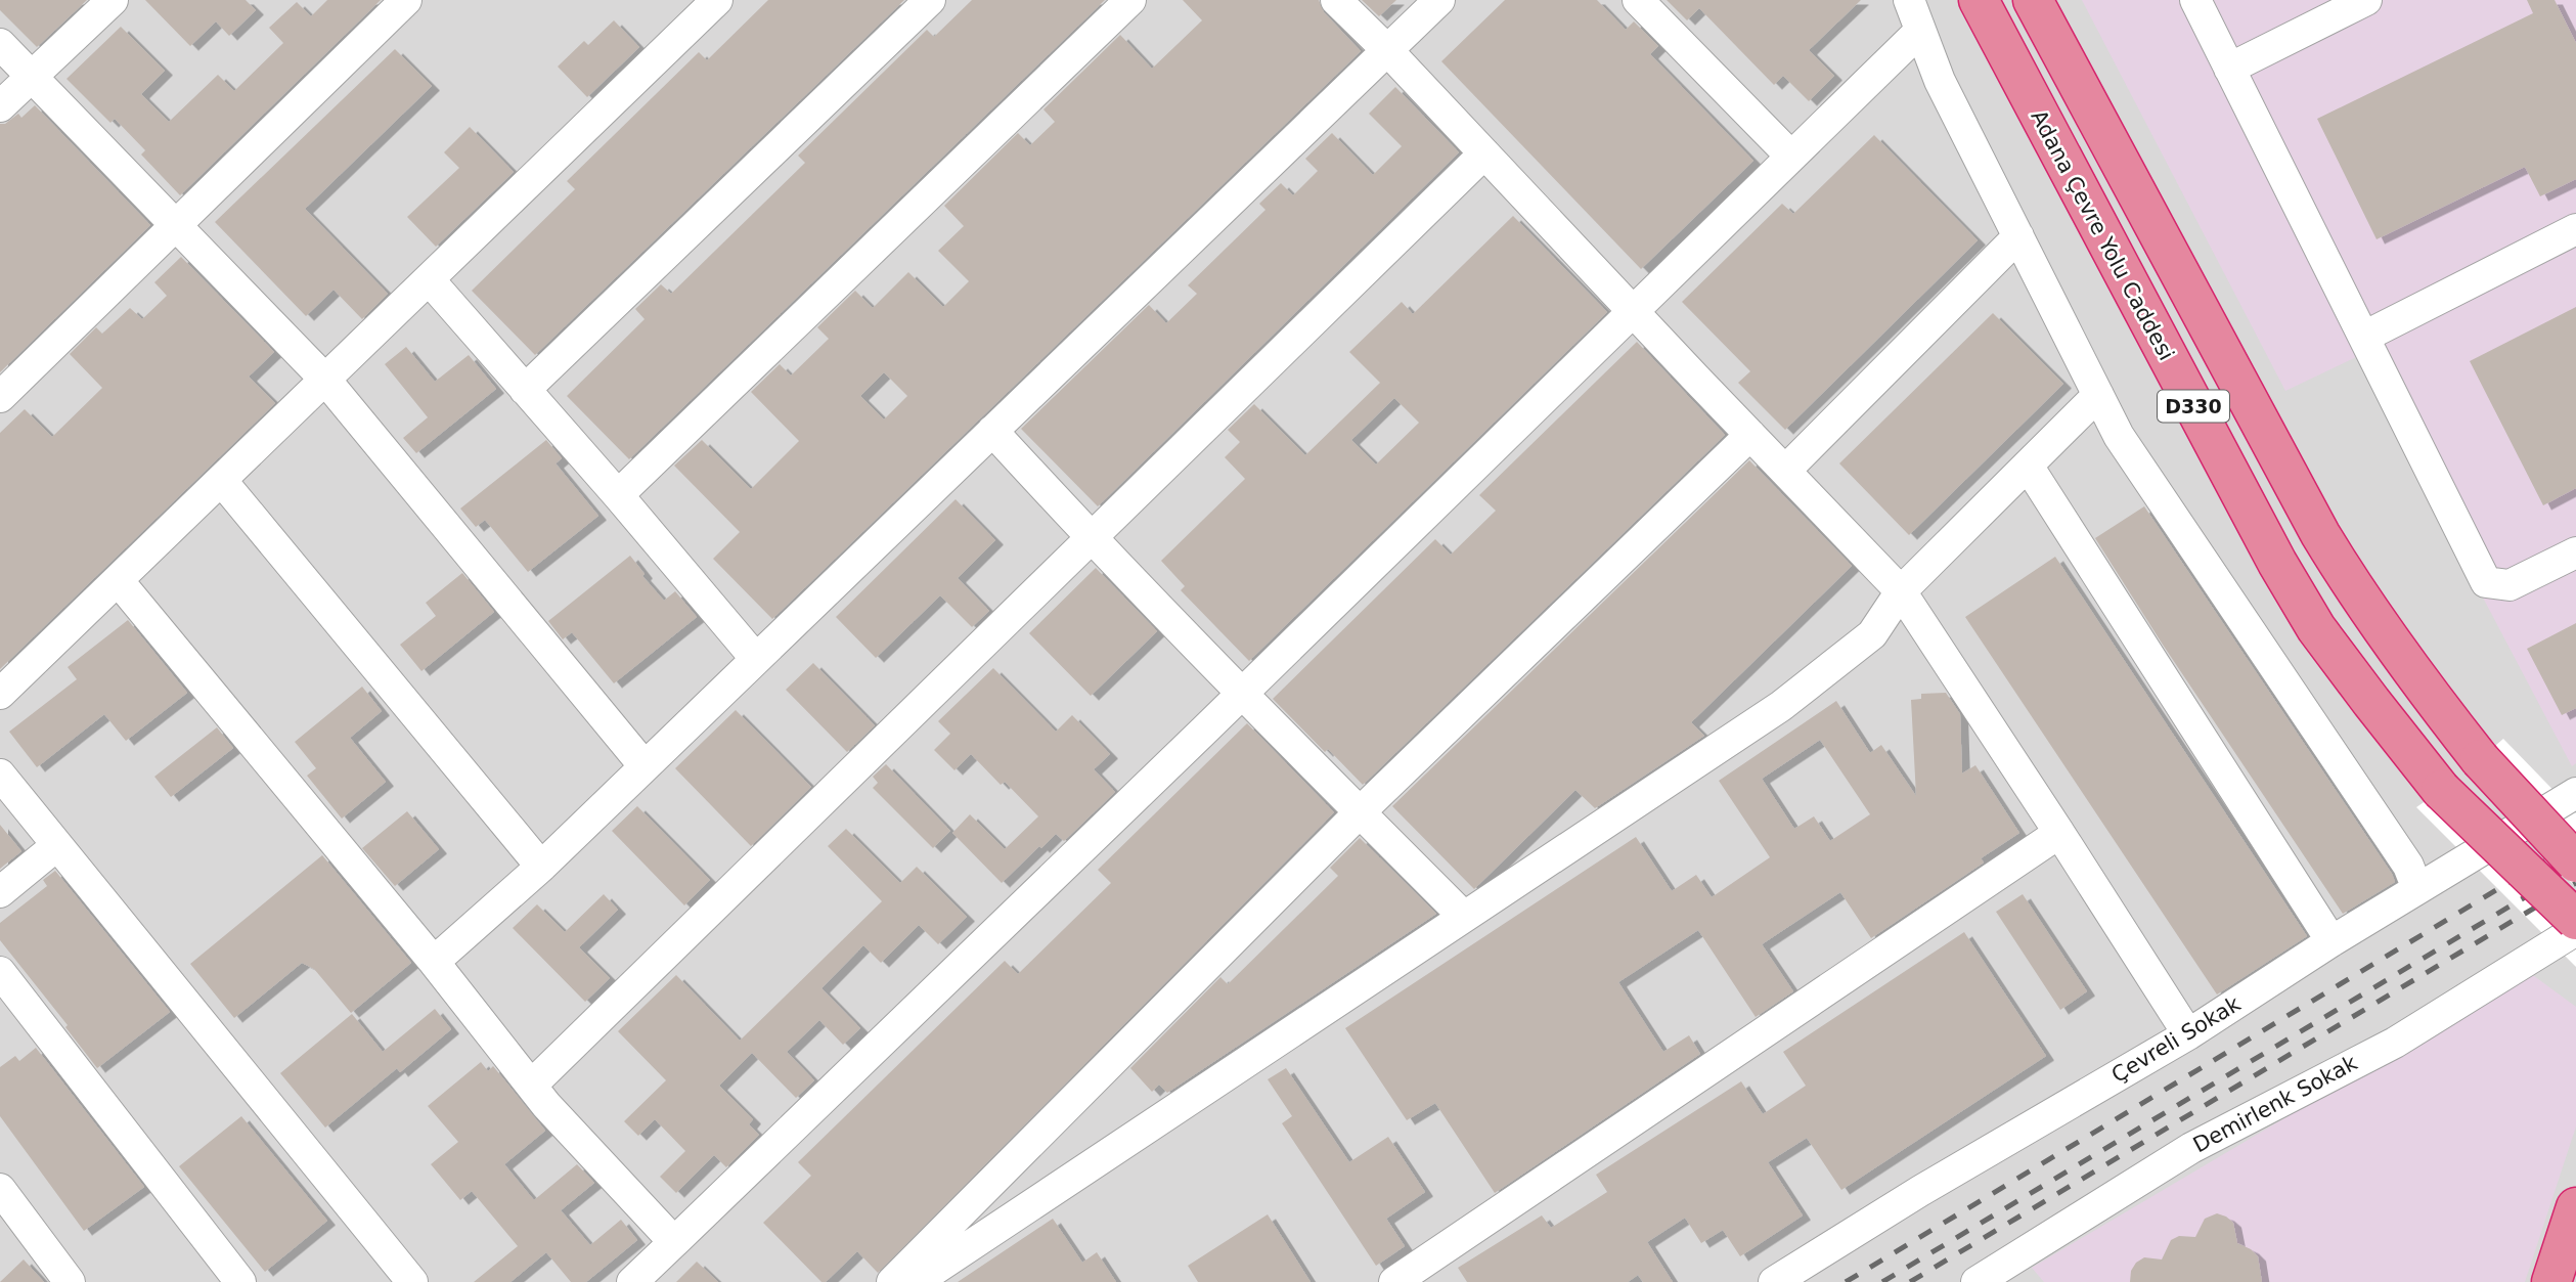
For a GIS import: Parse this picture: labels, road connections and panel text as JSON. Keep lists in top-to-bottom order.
{
  "streets": {
    "highway": ["Adana Çevre Yolu Caddesi", "D330"],
    "street": ["Çevreli Sokak", "Demirlenk Sokak"]
  },
  "crossings": [
    ["Adana Çevre Yolu Caddesi", "Demirlenk Sokak"]
  ]
}
